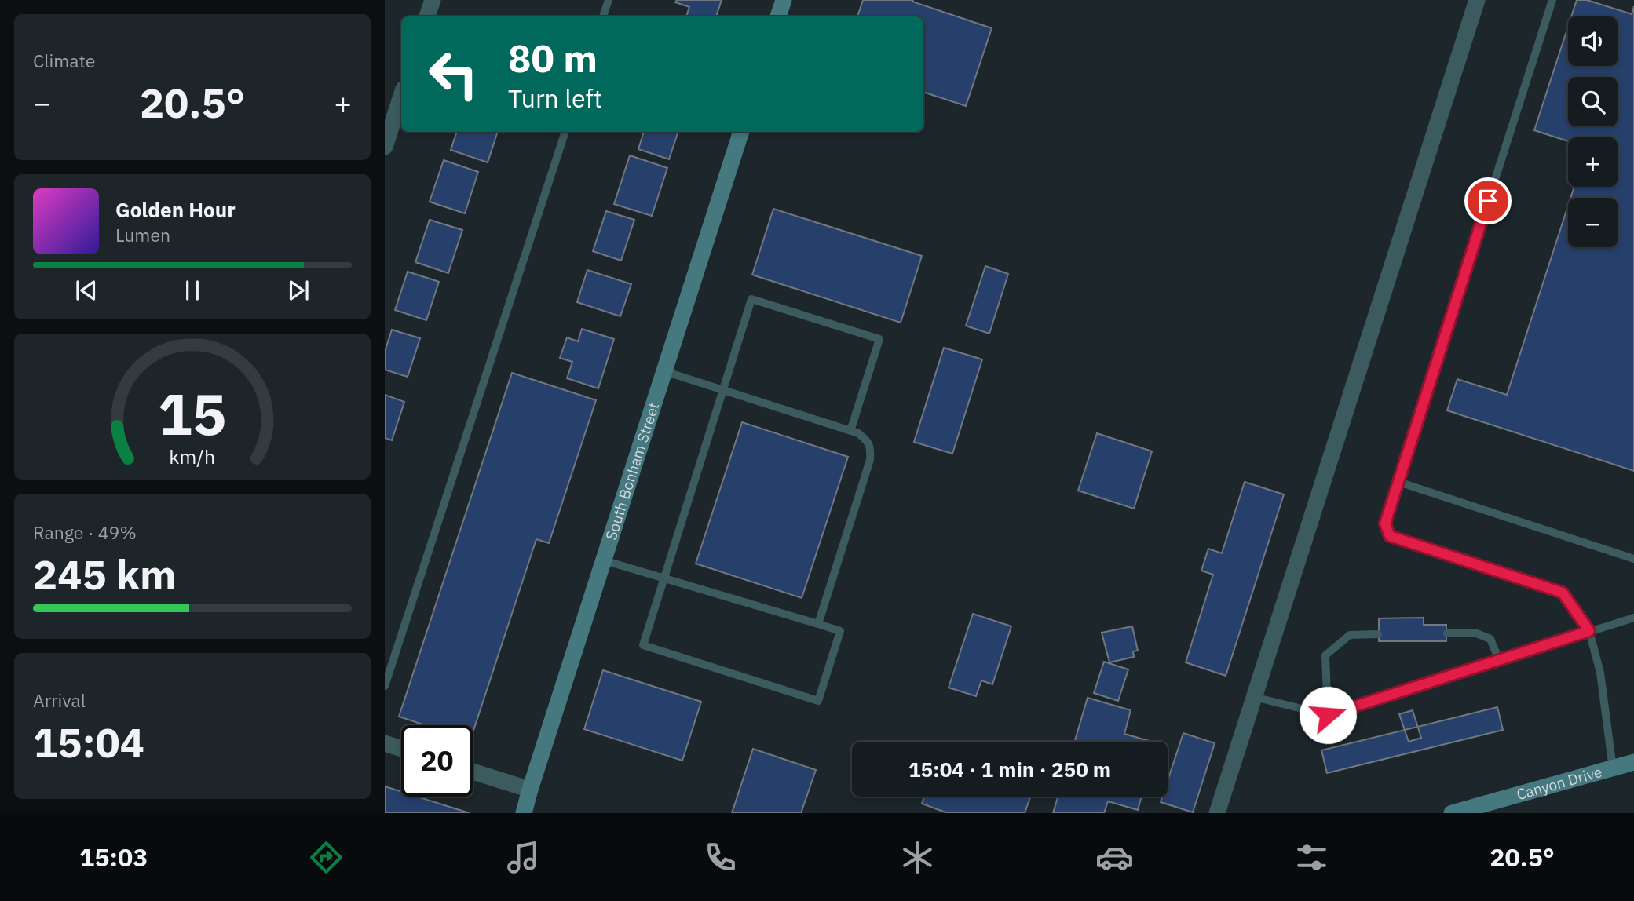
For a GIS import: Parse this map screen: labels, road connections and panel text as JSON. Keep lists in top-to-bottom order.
{
  "streets": {
    "street": ["South Bonham Street", "Canyon Drive"]
  },
  "page": {
    "tile": [
      "Climate",
      ["Range · 49%", "245 km"],
      ["Arrival", "15:04"]
    ],
    "map_buttons": ["+", "−"],
    "turn": ["80 m", "Turn left"],
    "heat": ["−", "20.5°", "+"],
    "song": ["Golden Hour", "Lumen"],
    "limit": "20",
    "trip": "15:04 · 1 min · 250 m",
    "tabs": ["15:03", "20.5°"],
    "gauge": ["15", "km/h"]
  }
}
